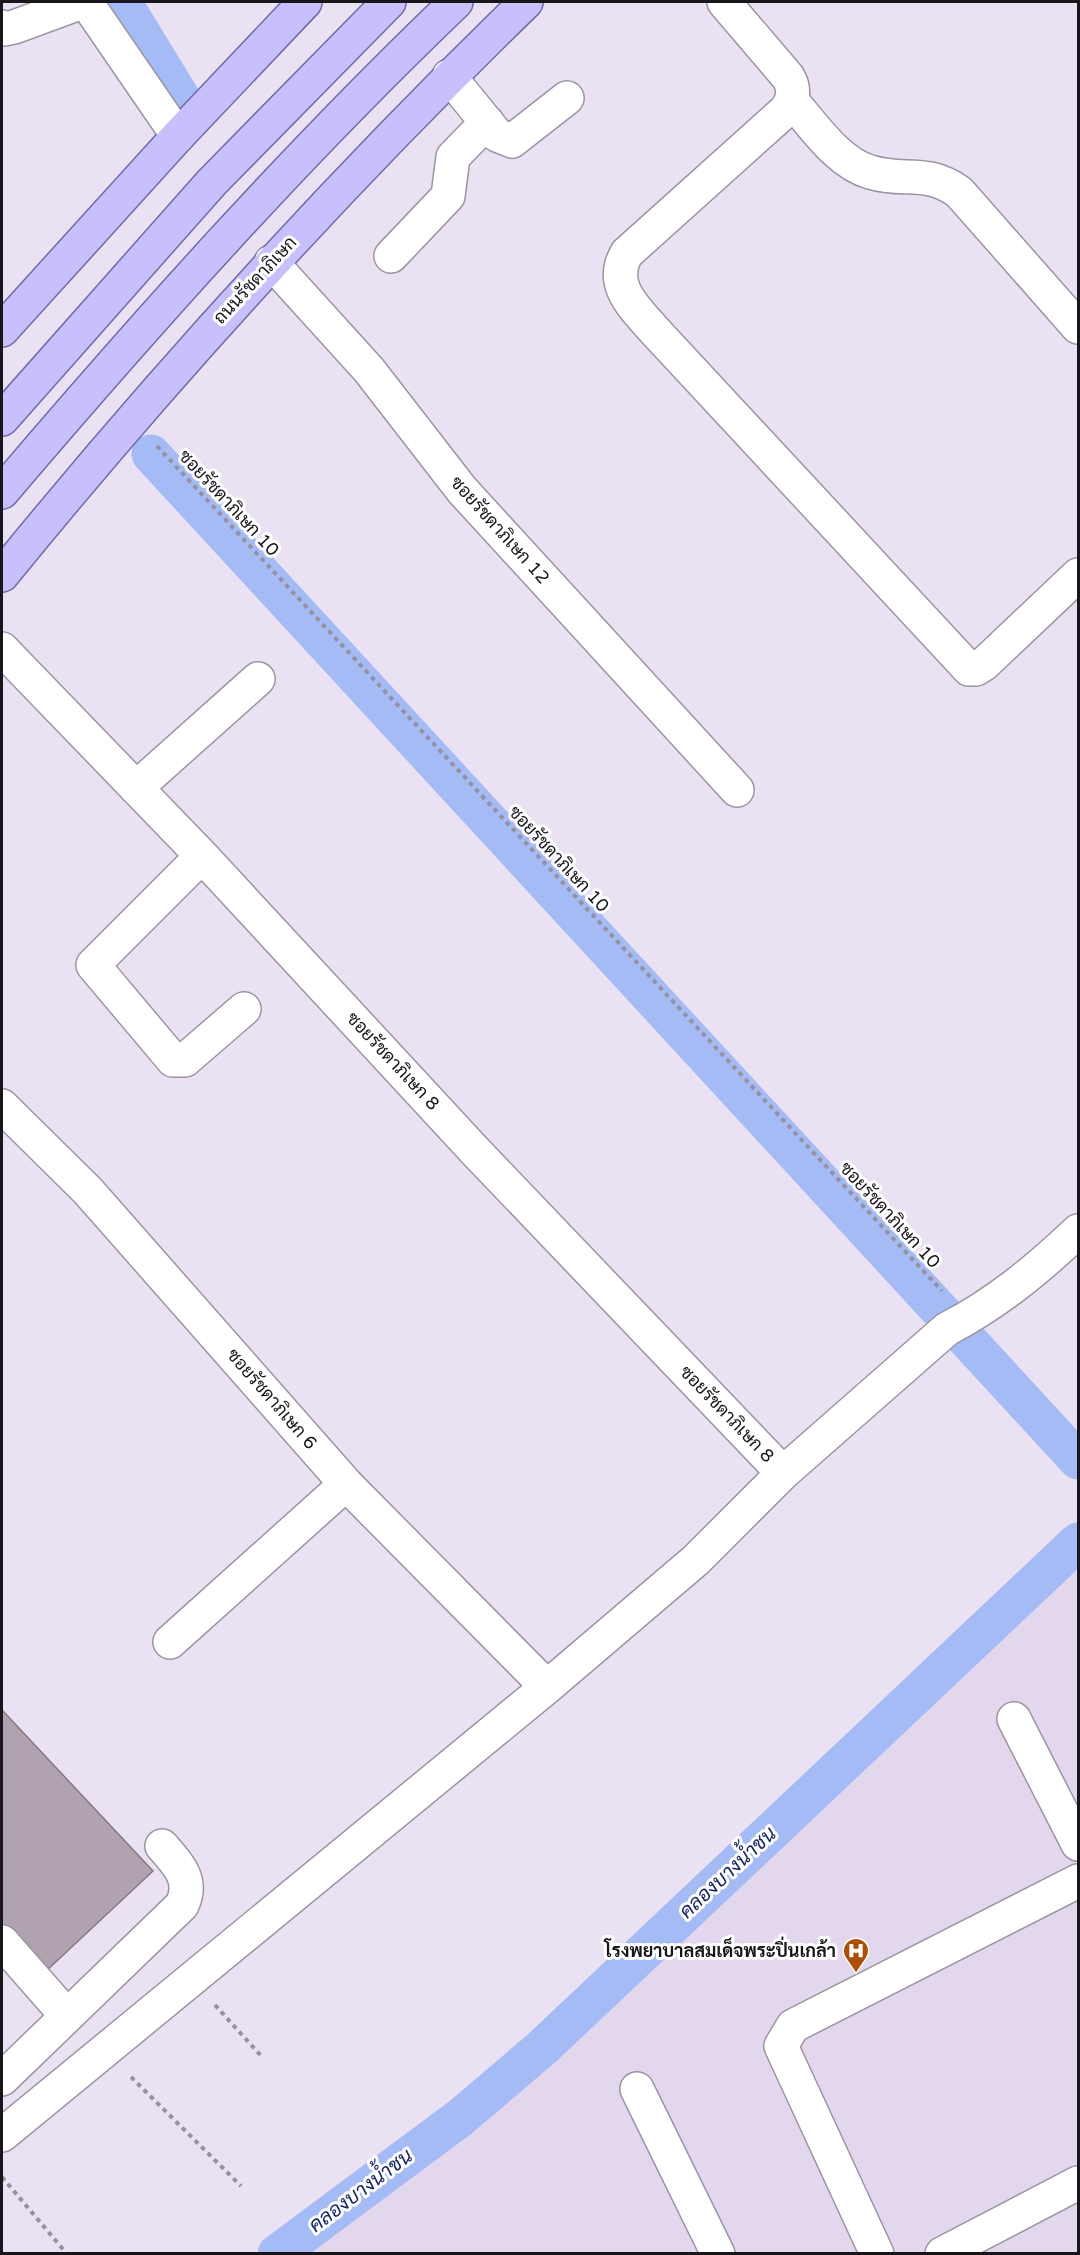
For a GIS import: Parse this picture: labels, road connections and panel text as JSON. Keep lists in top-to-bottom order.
{
  "streets": {
    "main road": ["ถนนรัชดาภิเษก"],
    "street": ["ซอยรัชดาภิเษก 12", "ซอยรัชดาภิเษก 8", "ซอยรัชดาภิเษก 6"],
    "path": ["ซอยรัชดาภิเษก 10"]
  },
  "crossings": [
    ["ถนนรัชดาภิเษก", "ซอยรัชดาภิเษก 10"],
    ["ถนนรัชดาภิเษก", "ซอยรัชดาภิเษก 12"]
  ],
  "water": ["คลองบางน้ำชน"],
  "places": {
    "hospital": ["โรงพยาบาลสมเด็จพระปิ่นเกล้า"]
  }
}
